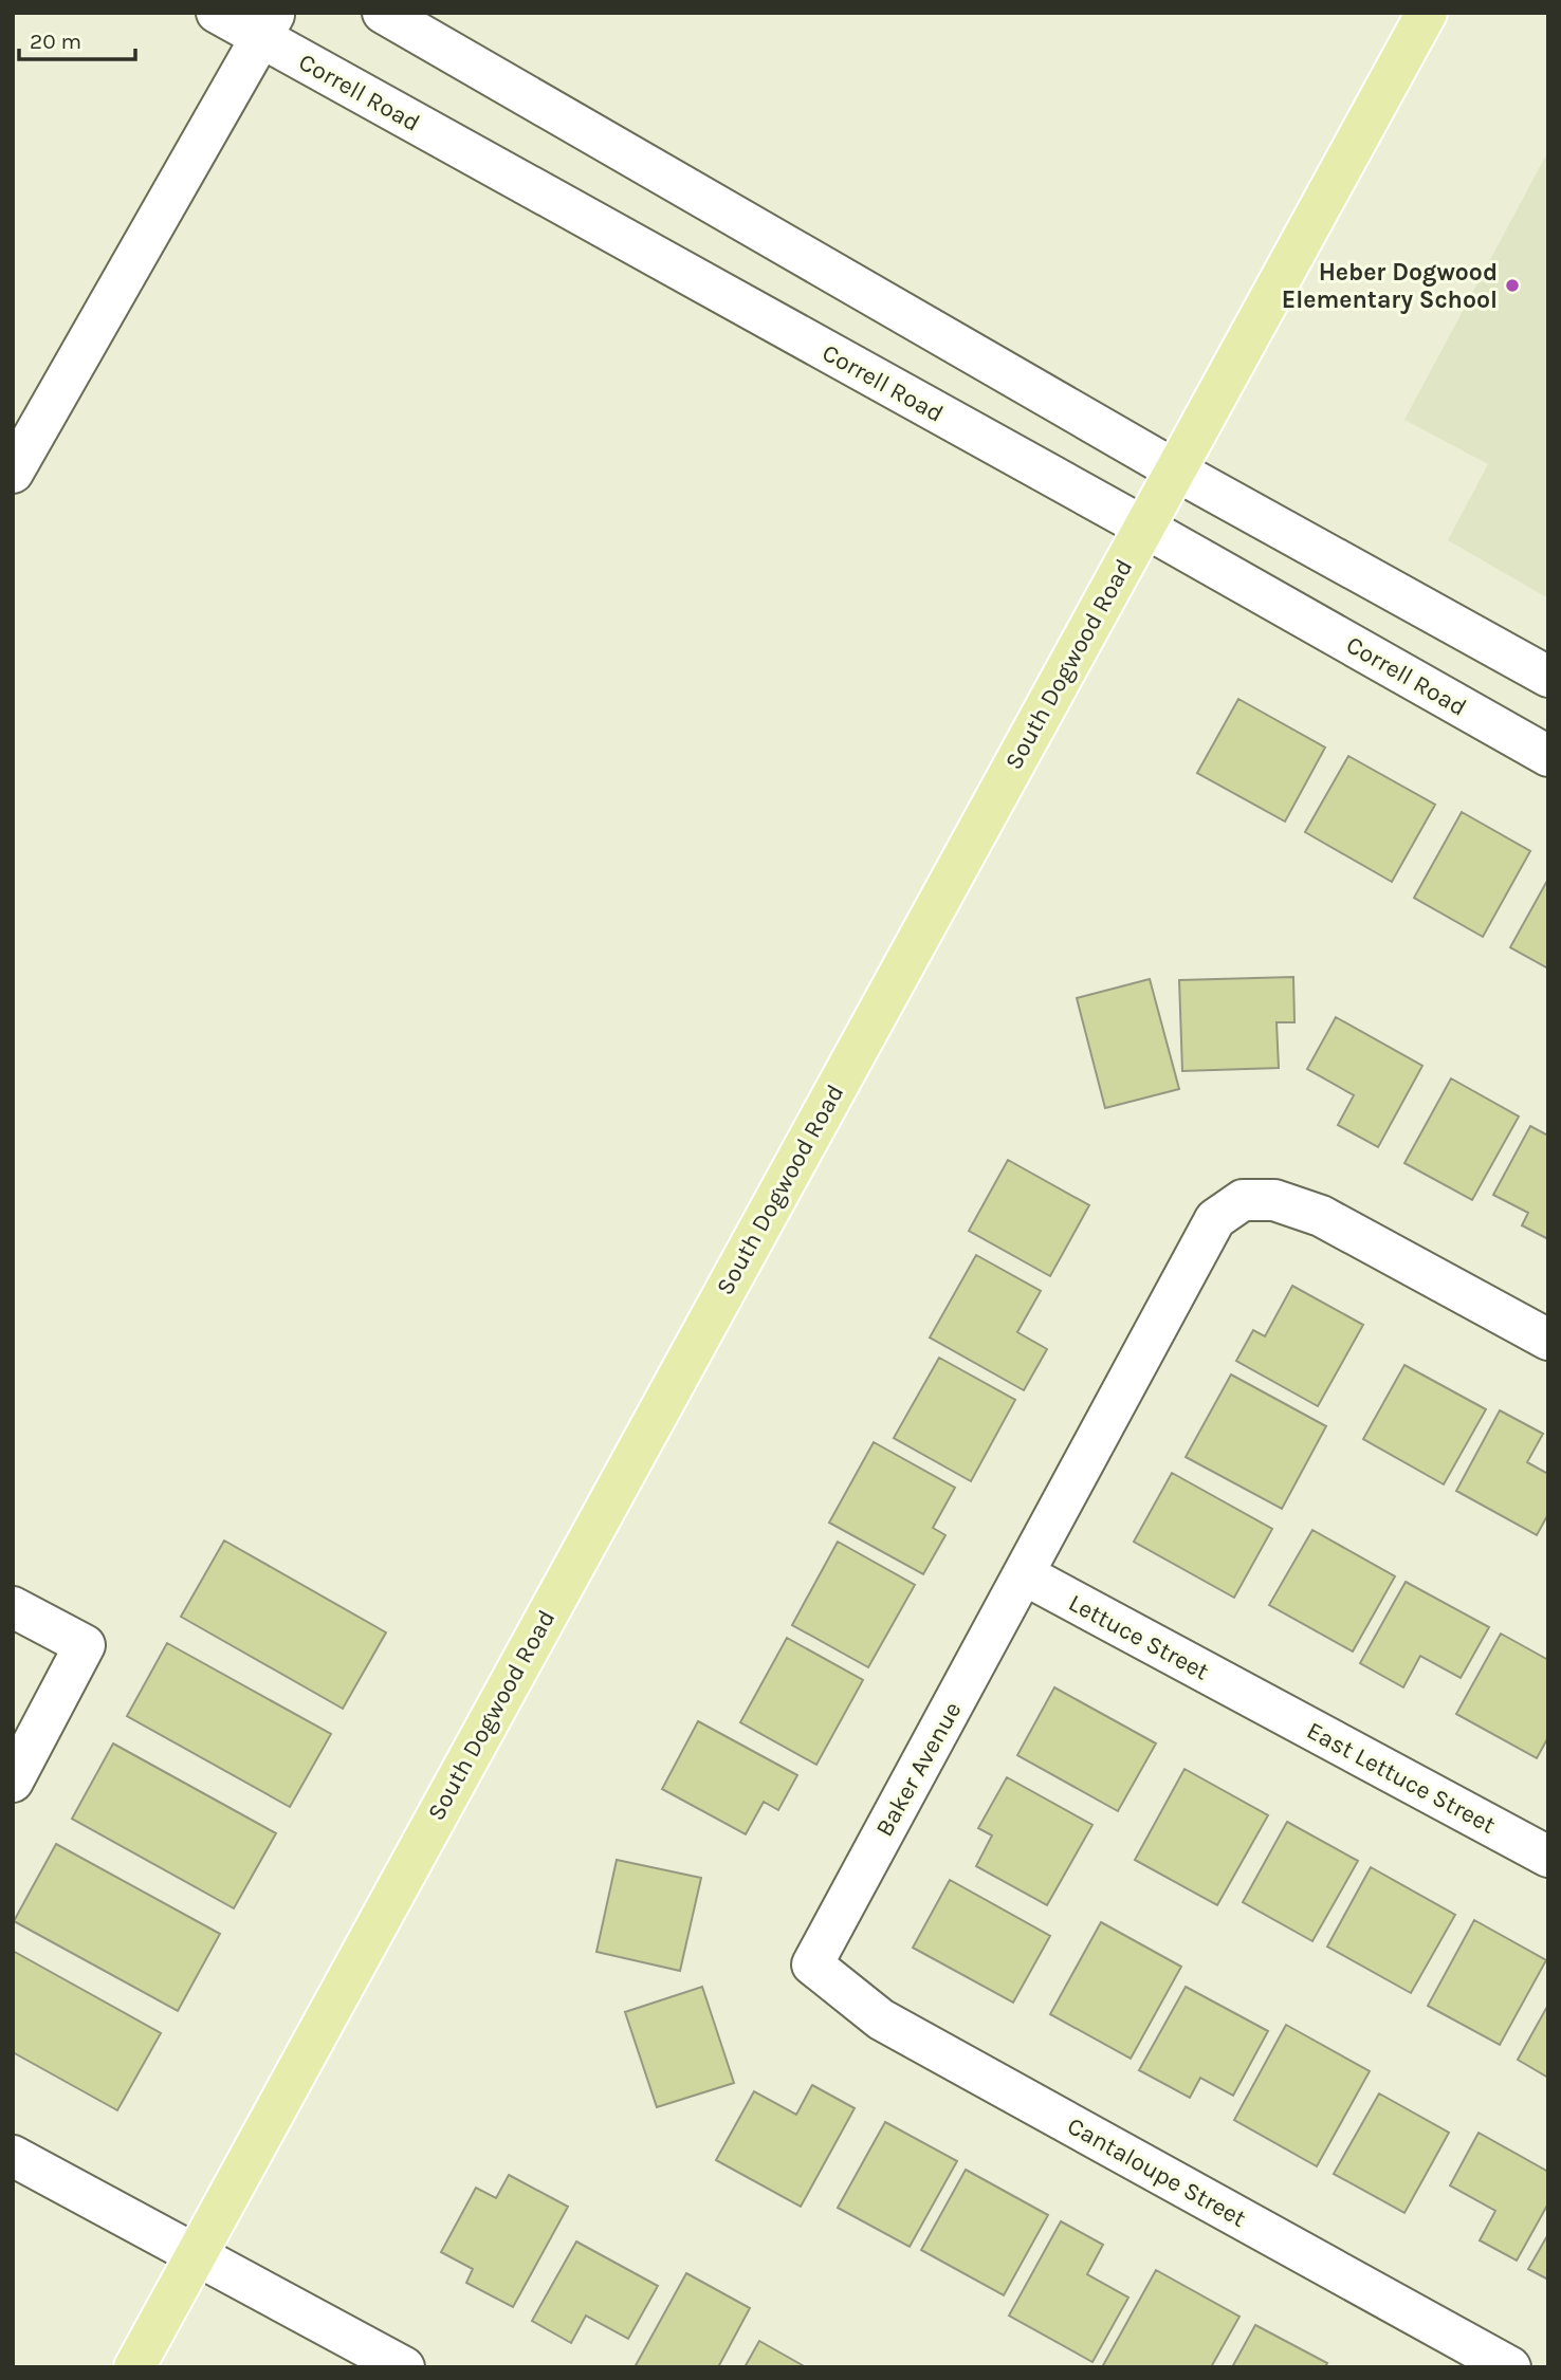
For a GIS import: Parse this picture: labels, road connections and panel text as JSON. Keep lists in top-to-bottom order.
{
  "streets": {
    "main road": ["South Dogwood Road"],
    "street": [
      "Correll Road",
      "Lettuce Street",
      "Baker Avenue",
      "East Lettuce Street",
      "Cantaloupe Street"
    ]
  },
  "crossings": [
    ["Correll Road", "South Dogwood Road"],
    ["Lettuce Street", "Baker Avenue"],
    ["Lettuce Street", "East Lettuce Street"],
    ["Baker Avenue", "Cantaloupe Street"]
  ],
  "places": ["Heber Dogwood Elementary School"],
  "scale_bar": "20 m"
}
